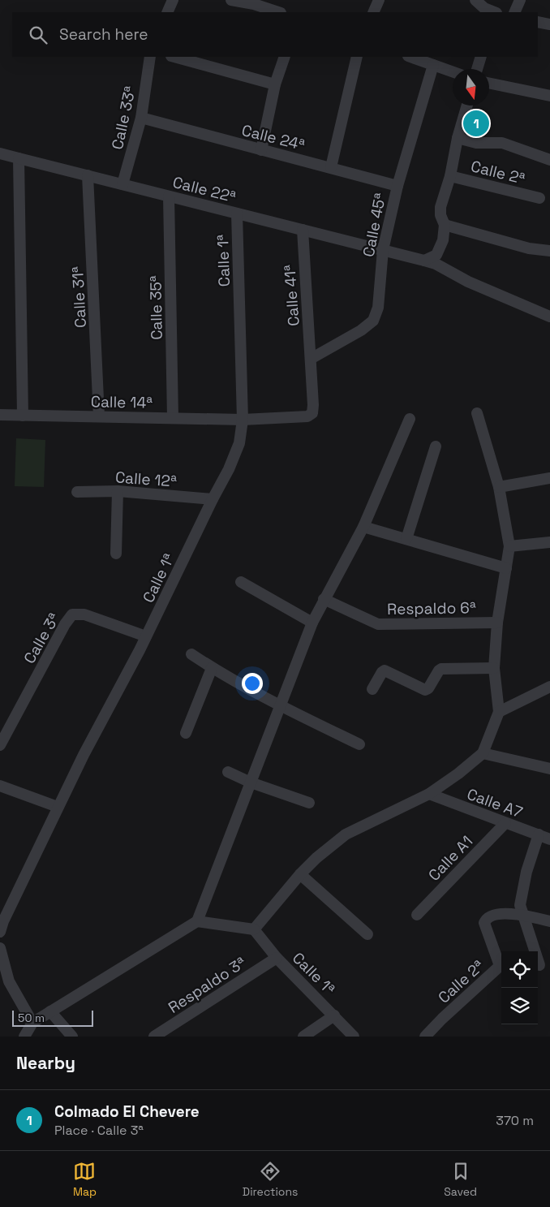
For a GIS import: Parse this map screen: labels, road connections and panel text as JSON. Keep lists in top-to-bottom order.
{
  "streets": {
    "street": [
      "Calle 33ª",
      "Calle 24ª",
      "Calle 2ª",
      "Calle 22ª",
      "Calle 45ª",
      "Calle 1ª",
      "Calle 41ª",
      "Calle 31ª",
      "Calle 35ª",
      "Calle 14ª",
      "Calle 12ª",
      "Respaldo 6ª",
      "Calle 3ª",
      "Calle A7",
      "Calle A1",
      "Respaldo 3ª"
    ]
  },
  "crossings": [
    ["Calle 33ª", "Calle 24ª"],
    ["Calle 33ª", "Calle 22ª"],
    ["Calle 24ª", "Calle 45ª"],
    ["Calle 22ª", "Calle 45ª"],
    ["Calle 22ª", "Calle 1ª"],
    ["Calle 22ª", "Calle 41ª"],
    ["Calle 22ª", "Calle 31ª"],
    ["Calle 22ª", "Calle 35ª"],
    ["Calle 45ª", "Calle 41ª"],
    ["Calle 1ª", "Calle 41ª"],
    ["Calle 1ª", "Calle 14ª"],
    ["Calle 1ª", "Calle 12ª"],
    ["Calle 1ª", "Calle 3ª"],
    ["Calle 1ª", "Respaldo 3ª"],
    ["Calle 41ª", "Calle 14ª"],
    ["Calle 31ª", "Calle 14ª"],
    ["Calle 35ª", "Calle 14ª"],
    ["Calle A7", "Calle A1"]
  ],
  "scale_bar": "50 m",
  "north": "bottom",
  "page": {
    "search": "Search here",
    "pins": "1",
    "scale": "50 m",
    "heading": "Nearby",
    "list": [
      {
        "mark": "1",
        "name": "Colmado El Chevere",
        "note": "Place · Calle 3ª",
        "value": "370 m"
      }
    ],
    "nav": ["Map", "Directions", "Saved"]
  }
}
